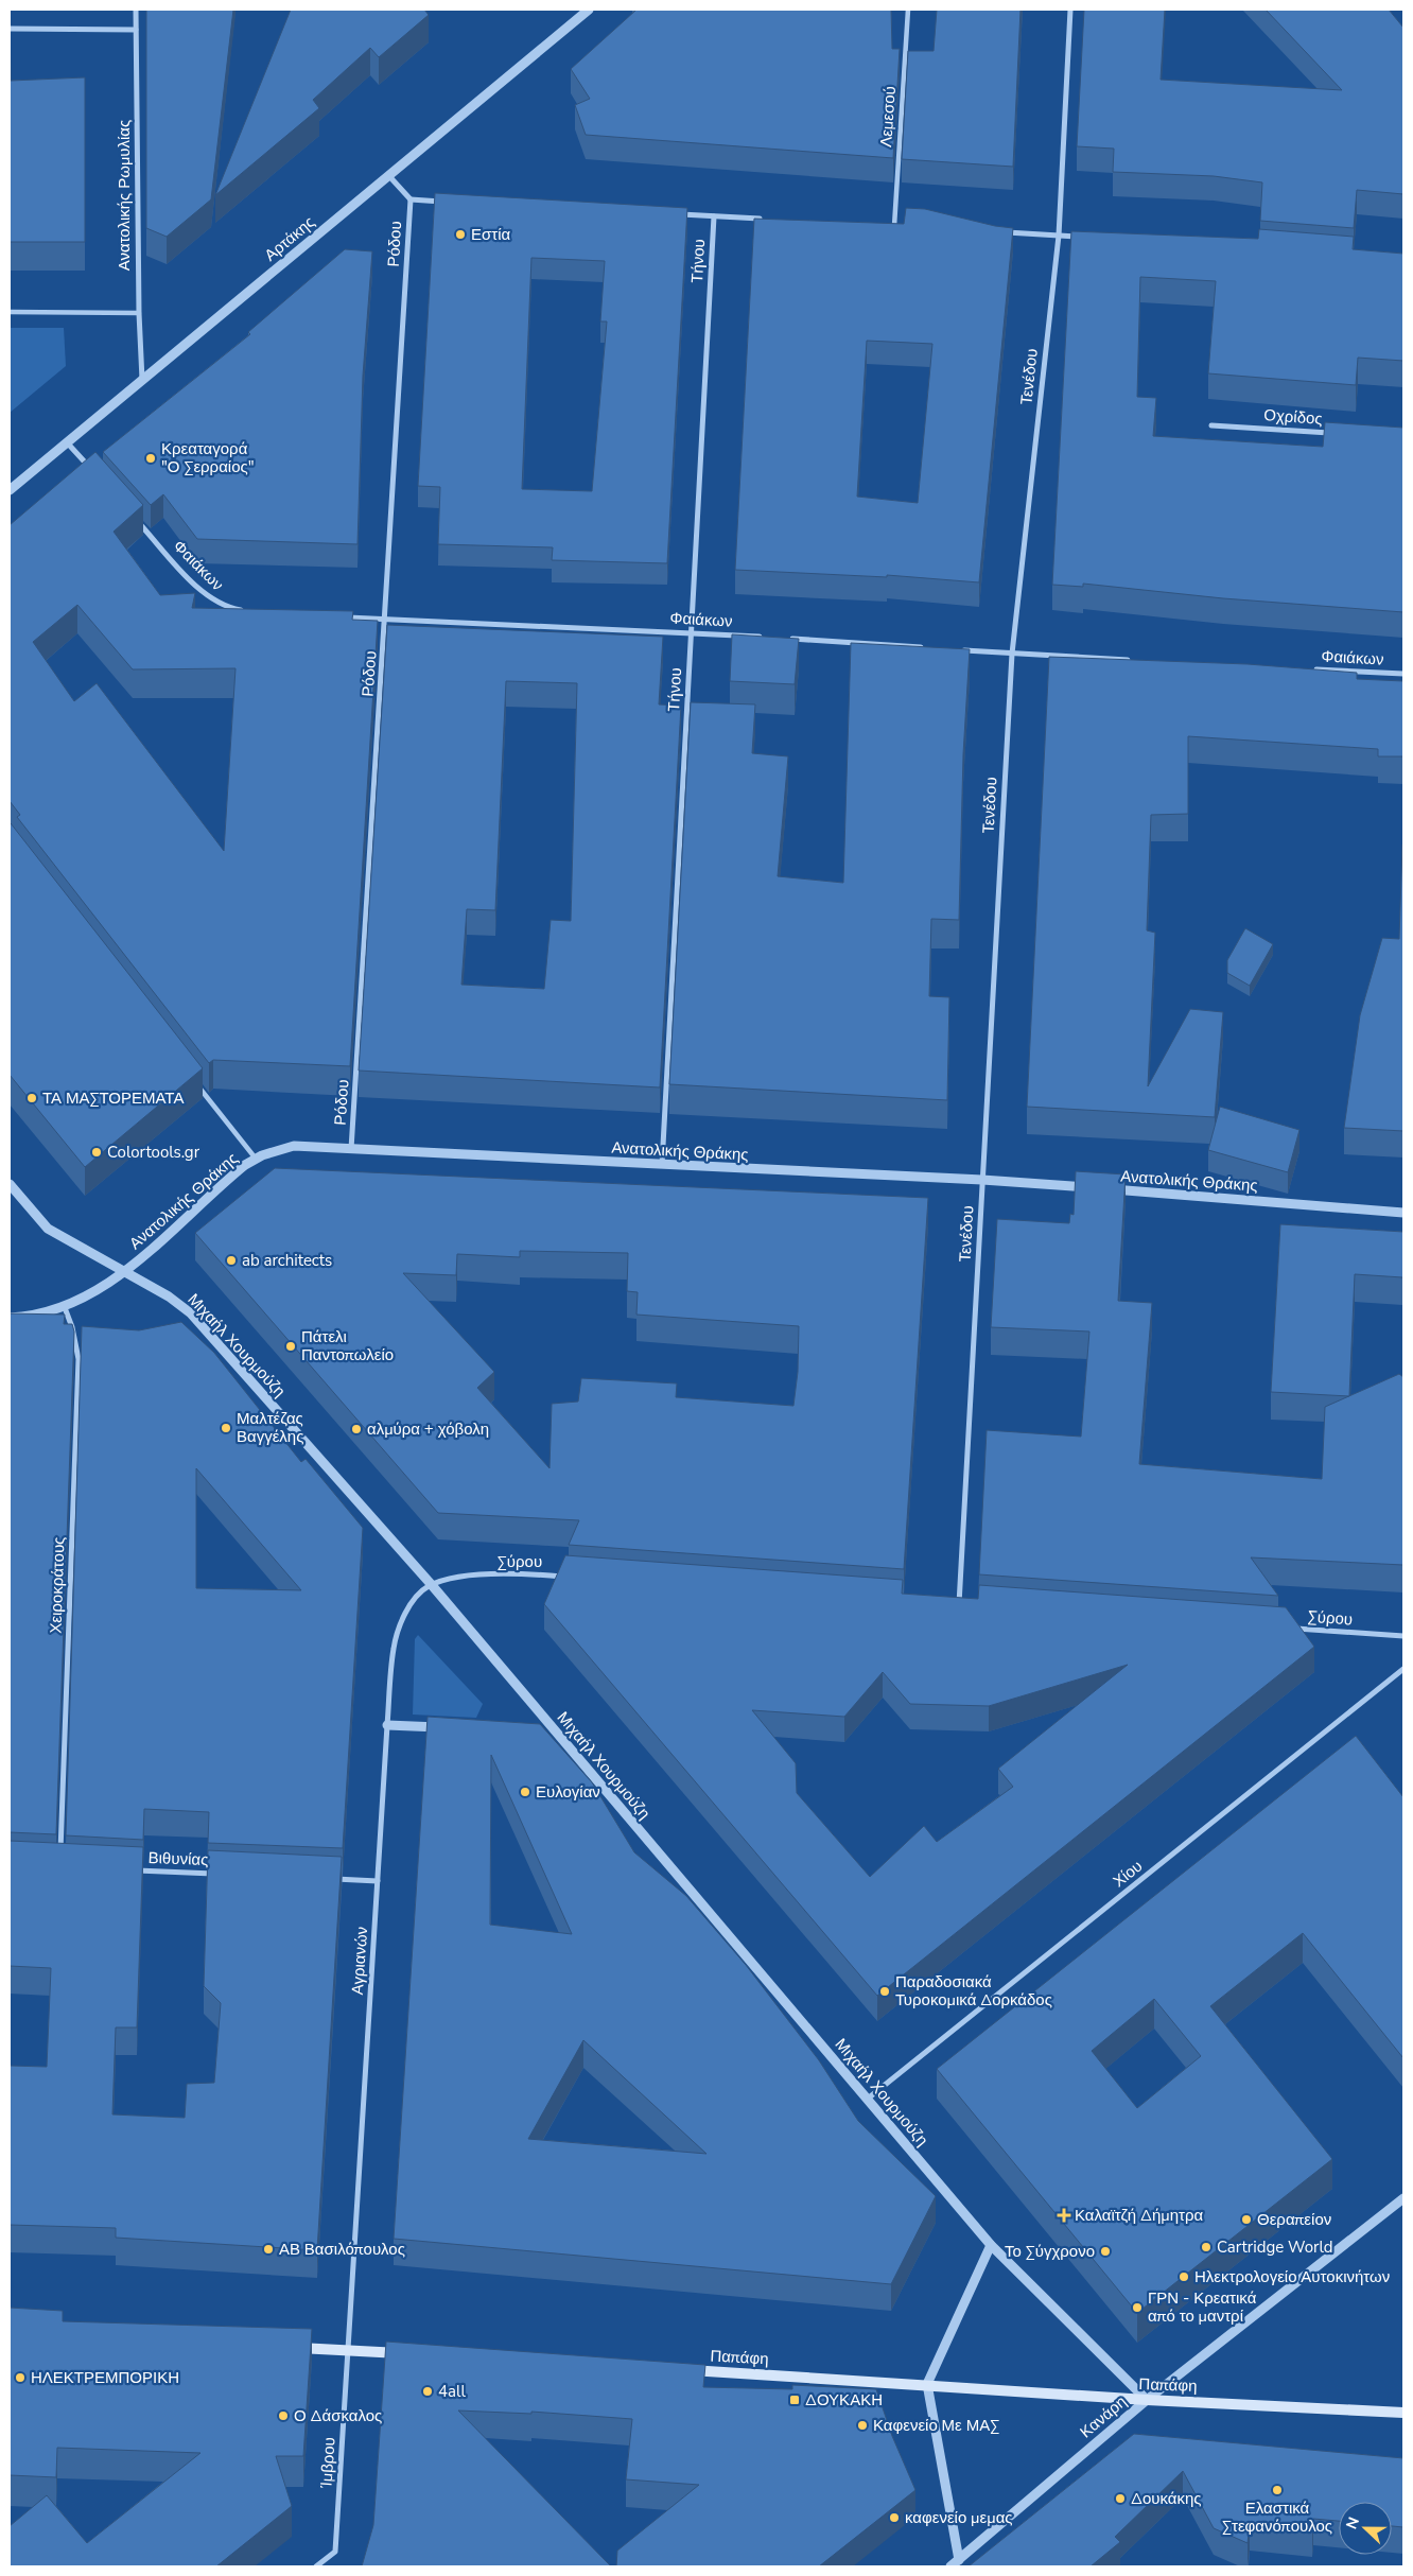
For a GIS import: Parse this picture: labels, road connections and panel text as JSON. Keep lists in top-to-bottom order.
{
  "streets": {
    "main road": ["Παπάφη"],
    "street": [
      "Λεμεσού",
      "Ανατολικής Ρωμυλίας",
      "Αρτάκης",
      "Ρόδου",
      "Τήνου",
      "Τενέδου",
      "Οχρίδος",
      "Φαιάκων",
      "Ανατολικής Θράκης",
      "Μιχαήλ Χουρμούζη",
      "Σύρου",
      "Χειροκράτους",
      "Βιθυνίας",
      "Χίου",
      "Αγριανών",
      "Κανάρη",
      "Ίμβρου"
    ]
  },
  "crossings": [
    ["Ανατολικής Ρωμυλίας", "Αρτάκης"],
    ["Ρόδου", "Φαιάκων"],
    ["Ρόδου", "Ανατολικής Θράκης"],
    ["Τήνου", "Φαιάκων"],
    ["Τήνου", "Ανατολικής Θράκης"],
    ["Τενέδου", "Ανατολικής Θράκης"],
    ["Ανατολικής Θράκης", "Μιχαήλ Χουρμούζη"],
    ["Ανατολικής Θράκης", "Χειροκράτους"],
    ["Μιχαήλ Χουρμούζη", "Σύρου"],
    ["Μιχαήλ Χουρμούζη", "Χίου"],
    ["Μιχαήλ Χουρμούζη", "Αγριανών"],
    ["Μιχαήλ Χουρμούζη", "Παπάφη"],
    ["Μιχαήλ Χουρμούζη", "Κανάρη"],
    ["Σύρου", "Αγριανών"],
    ["Αγριανών", "Ίμβρου"],
    ["Παπάφη", "Κανάρη"]
  ],
  "places": {
    "other": [
      "Εστία",
      "Κρεαταγορά \"Ο Σερραίος\"",
      "ΤΑ ΜΑΣΤΟΡΕΜΑΤΑ",
      "Colortools.gr",
      "ab architects",
      "Πάτελι Παντοπωλείο",
      "Μαλτέζας Βαγγέλης",
      "αλμύρα + χόβολη",
      "Ευλογίαν",
      "Παραδοσιακά Τυροκομικά Δορκάδος",
      "Θεραπείον",
      "Cartridge World",
      "ΑΒ Βασιλόπουλος",
      "Το Σύγχρονο",
      "Ηλεκτρολογείο Αυτοκινήτων",
      "ΓΡΝ - Κρεατικά από το μαντρί",
      "ΗΛΕΚΤΡΕΜΠΟΡΙΚΗ",
      "4all",
      "Ο Δάσκαλος",
      "Καφενείο Με ΜΑΣ",
      "Ελαστικά Στεφανόπουλος",
      "Δουκάκης",
      "καφενείο μεμας"
    ],
    "health": ["Καλαϊτζή Δήμητρα"],
    "transit": ["ΔΟΥΚΑΚΗ"]
  },
  "north": "left"
}
